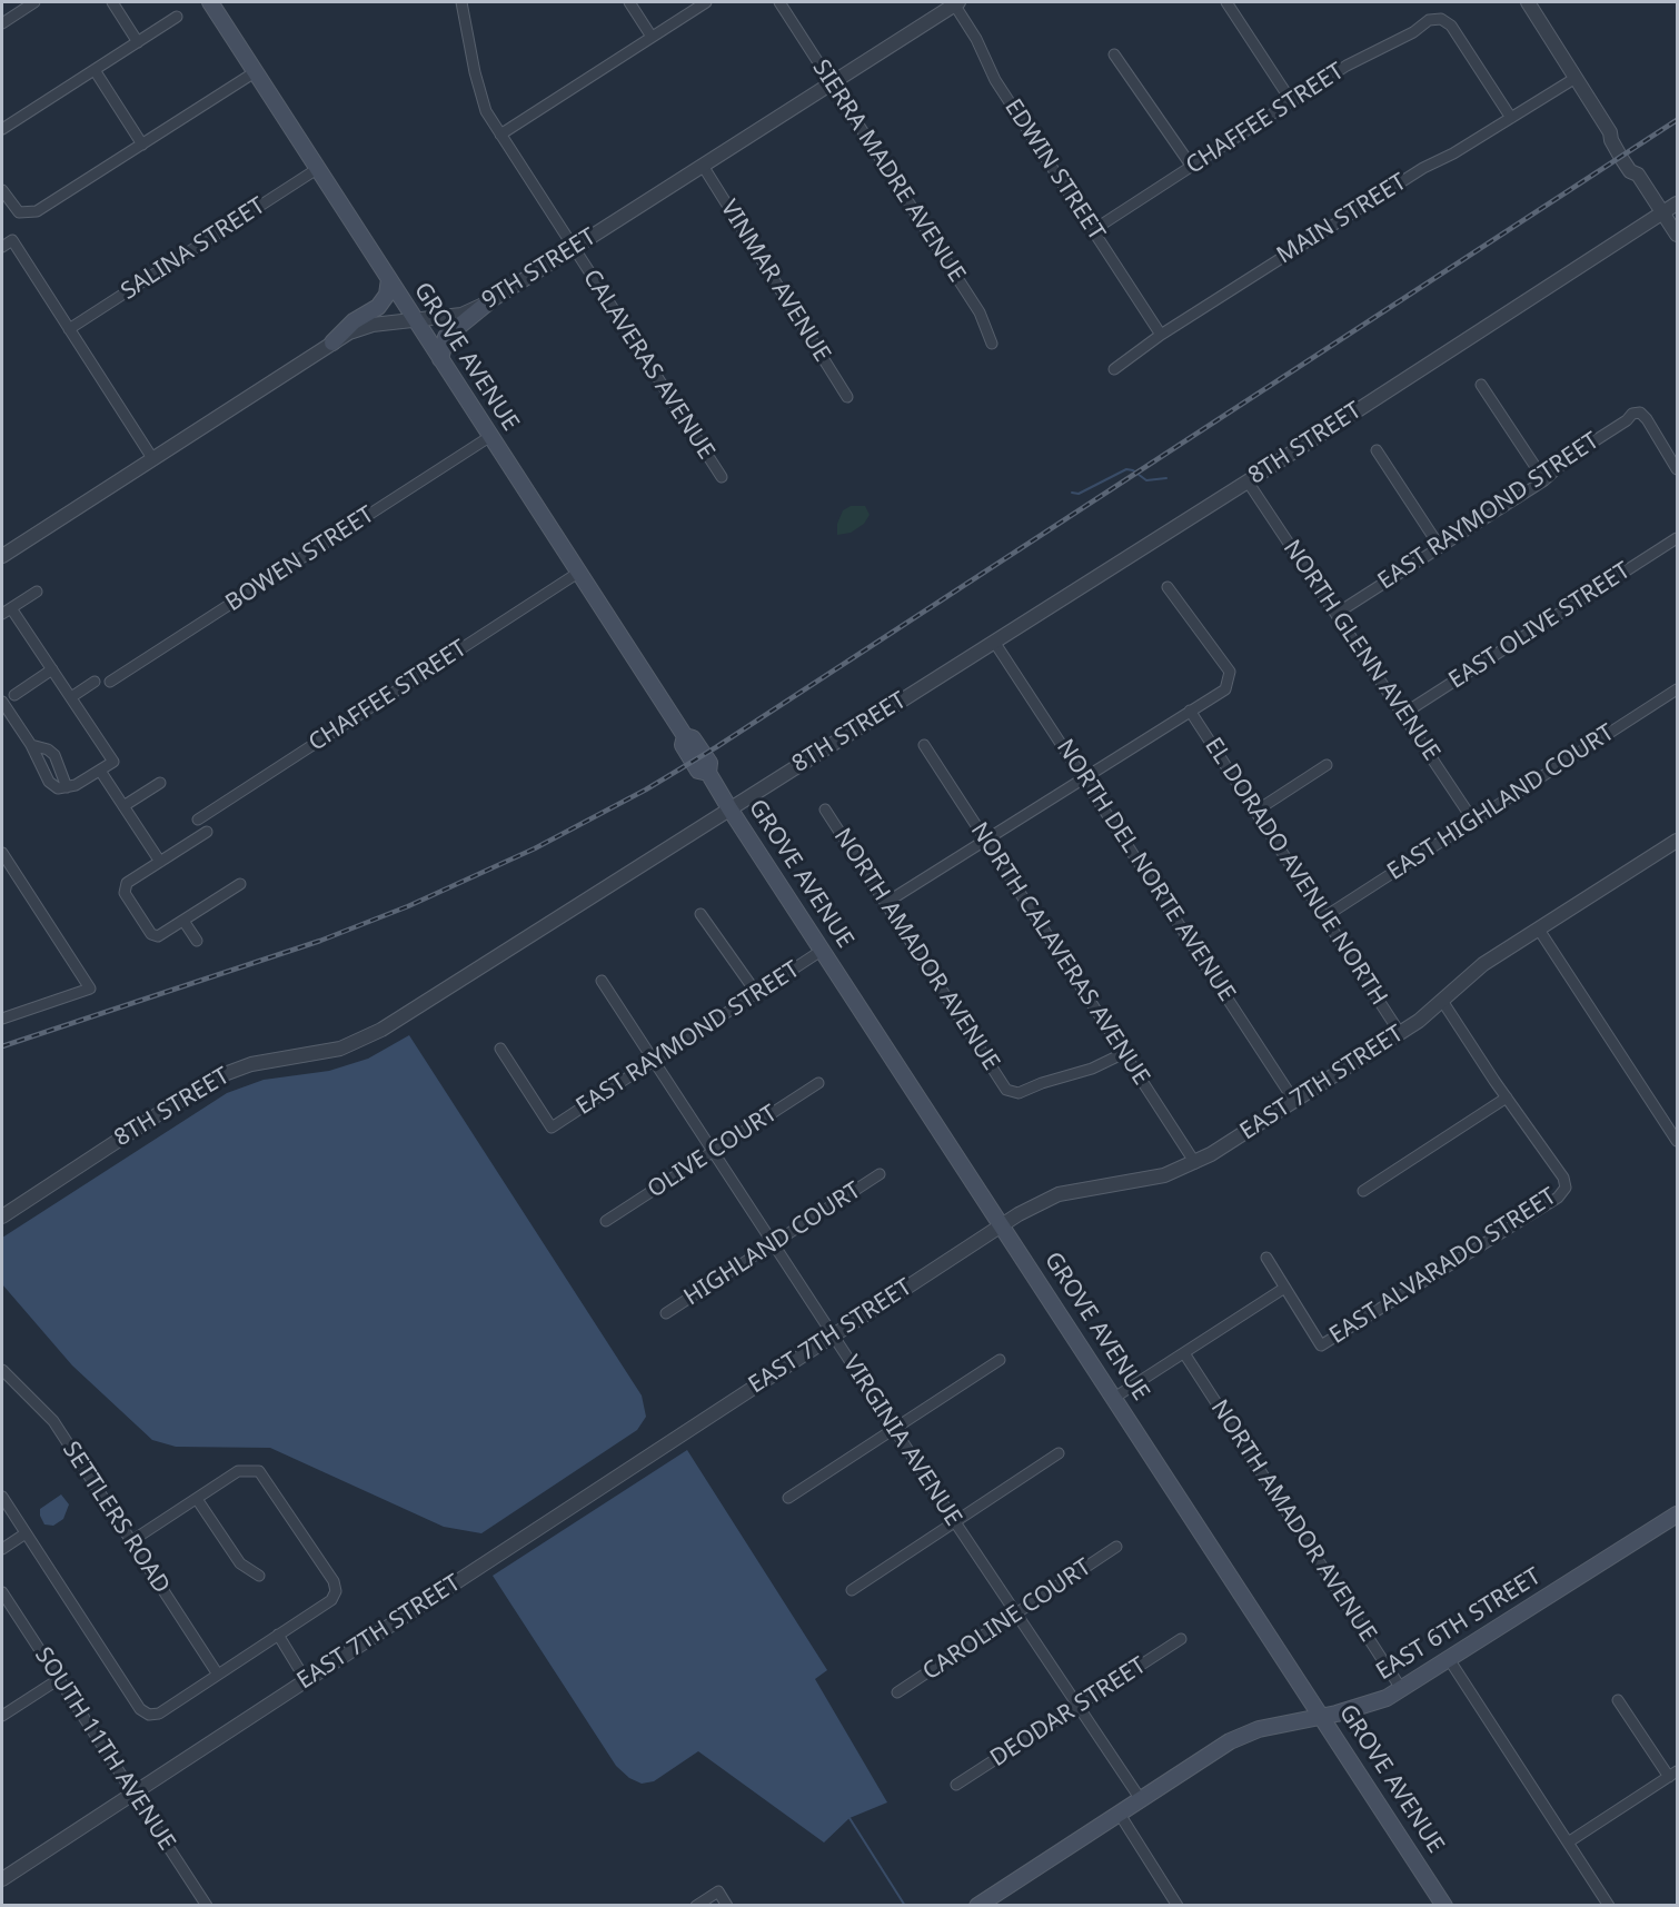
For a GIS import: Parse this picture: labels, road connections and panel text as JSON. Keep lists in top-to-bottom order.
{
  "streets": {
    "main road": ["GROVE AVENUE", "EAST 6TH STREET"],
    "street": [
      "CHAFFEE STREET",
      "EDWIN STREET",
      "SIERRA MADRE AVENUE",
      "MAIN STREET",
      "SALINA STREET",
      "9TH STREET",
      "VINMAR AVENUE",
      "CALAVERAS AVENUE",
      "8TH STREET",
      "EAST RAYMOND STREET",
      "BOWEN STREET",
      "EAST OLIVE STREET",
      "NORTH GLENN AVENUE",
      "EAST HIGHLAND COURT",
      "NORTH DEL NORTE AVENUE",
      "EL DORADO AVENUE NORTH",
      "NORTH AMADOR AVENUE",
      "NORTH CALAVERAS AVENUE",
      "EAST 7TH STREET",
      "OLIVE COURT",
      "HIGHLAND COURT",
      "EAST ALVARADO STREET",
      "VIRGINIA AVENUE",
      "SETTLERS ROAD",
      "CAROLINE COURT",
      "DEODAR STREET",
      "SOUTH 11TH AVENUE"
    ]
  },
  "crossings": [
    ["CHAFFEE STREET", "EDWIN STREET"],
    ["CHAFFEE STREET", "MAIN STREET"],
    ["CHAFFEE STREET", "GROVE AVENUE"],
    ["EDWIN STREET", "MAIN STREET"],
    ["EDWIN STREET", "9TH STREET"],
    ["SIERRA MADRE AVENUE", "9TH STREET"],
    ["SALINA STREET", "GROVE AVENUE"],
    ["9TH STREET", "VINMAR AVENUE"],
    ["9TH STREET", "GROVE AVENUE"],
    ["9TH STREET", "CALAVERAS AVENUE"],
    ["GROVE AVENUE", "8TH STREET"],
    ["GROVE AVENUE", "EAST RAYMOND STREET"],
    ["GROVE AVENUE", "BOWEN STREET"],
    ["GROVE AVENUE", "EAST 7TH STREET"],
    ["GROVE AVENUE", "EAST 6TH STREET"],
    ["8TH STREET", "NORTH GLENN AVENUE"],
    ["8TH STREET", "NORTH DEL NORTE AVENUE"],
    ["EAST RAYMOND STREET", "NORTH GLENN AVENUE"],
    ["EAST RAYMOND STREET", "VIRGINIA AVENUE"],
    ["EAST OLIVE STREET", "NORTH GLENN AVENUE"],
    ["NORTH GLENN AVENUE", "EAST HIGHLAND COURT"],
    ["EAST HIGHLAND COURT", "EL DORADO AVENUE NORTH"],
    ["NORTH DEL NORTE AVENUE", "EAST 7TH STREET"],
    ["EL DORADO AVENUE NORTH", "EAST 7TH STREET"],
    ["NORTH AMADOR AVENUE", "NORTH CALAVERAS AVENUE"],
    ["NORTH AMADOR AVENUE", "EAST 6TH STREET"],
    ["NORTH CALAVERAS AVENUE", "EAST 7TH STREET"],
    ["EAST 7TH STREET", "VIRGINIA AVENUE"],
    ["EAST 7TH STREET", "SOUTH 11TH AVENUE"],
    ["OLIVE COURT", "VIRGINIA AVENUE"],
    ["HIGHLAND COURT", "VIRGINIA AVENUE"],
    ["VIRGINIA AVENUE", "CAROLINE COURT"],
    ["VIRGINIA AVENUE", "EAST 6TH STREET"],
    ["VIRGINIA AVENUE", "DEODAR STREET"]
  ]
}
